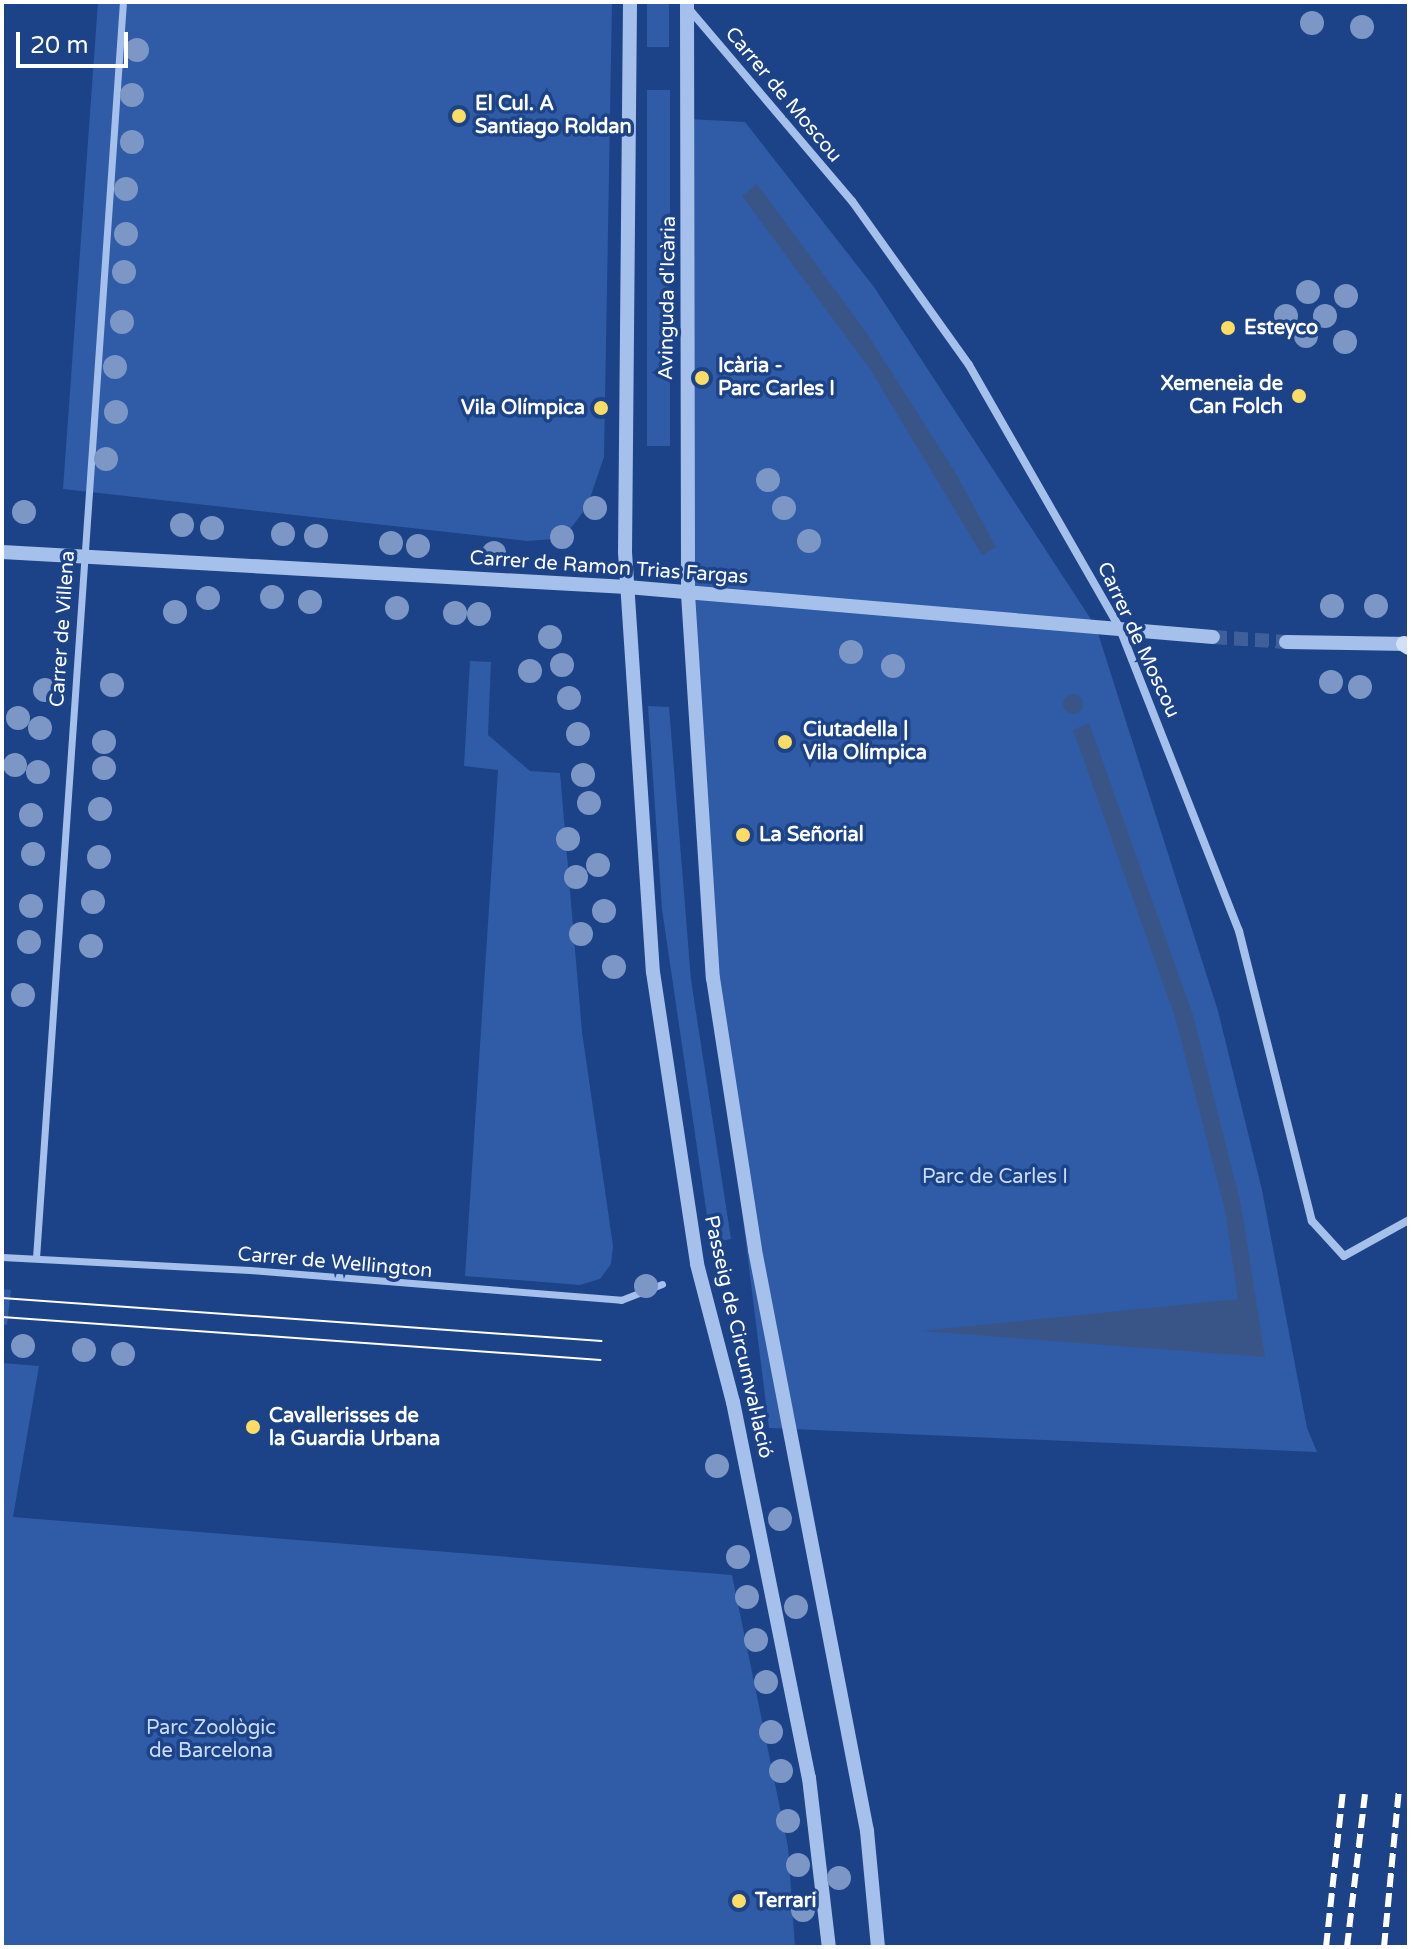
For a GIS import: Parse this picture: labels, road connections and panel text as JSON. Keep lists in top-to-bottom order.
{
  "streets": {
    "street": [
      "Carrer de Moscou",
      "Avinguda d'Icària",
      "Carrer de Ramon Trias Fargas",
      "Carrer de Villena",
      "Carrer de Wellington",
      "Passeig de Circumval·lació"
    ]
  },
  "crossings": [
    ["Carrer de Moscou", "Avinguda d'Icària"],
    ["Carrer de Moscou", "Carrer de Ramon Trias Fargas"],
    ["Avinguda d'Icària", "Carrer de Ramon Trias Fargas"],
    ["Avinguda d'Icària", "Passeig de Circumval·lació"],
    ["Carrer de Ramon Trias Fargas", "Carrer de Villena"],
    ["Carrer de Ramon Trias Fargas", "Passeig de Circumval·lació"],
    ["Carrer de Villena", "Carrer de Wellington"]
  ],
  "parks": ["Parc de Carles I", "Parc Zoològic de Barcelona"],
  "places": [
    "El Cul. A Santiago Roldan",
    "Esteyco",
    "Icària - Parc Carles I",
    "Xemeneia de Can Folch",
    "Vila Olímpica",
    "Ciutadella | Vila Olímpica",
    "La Señorial",
    "Cavallerisses de la Guardia Urbana",
    "Terrari"
  ],
  "scale_bar": "20 m"
}
